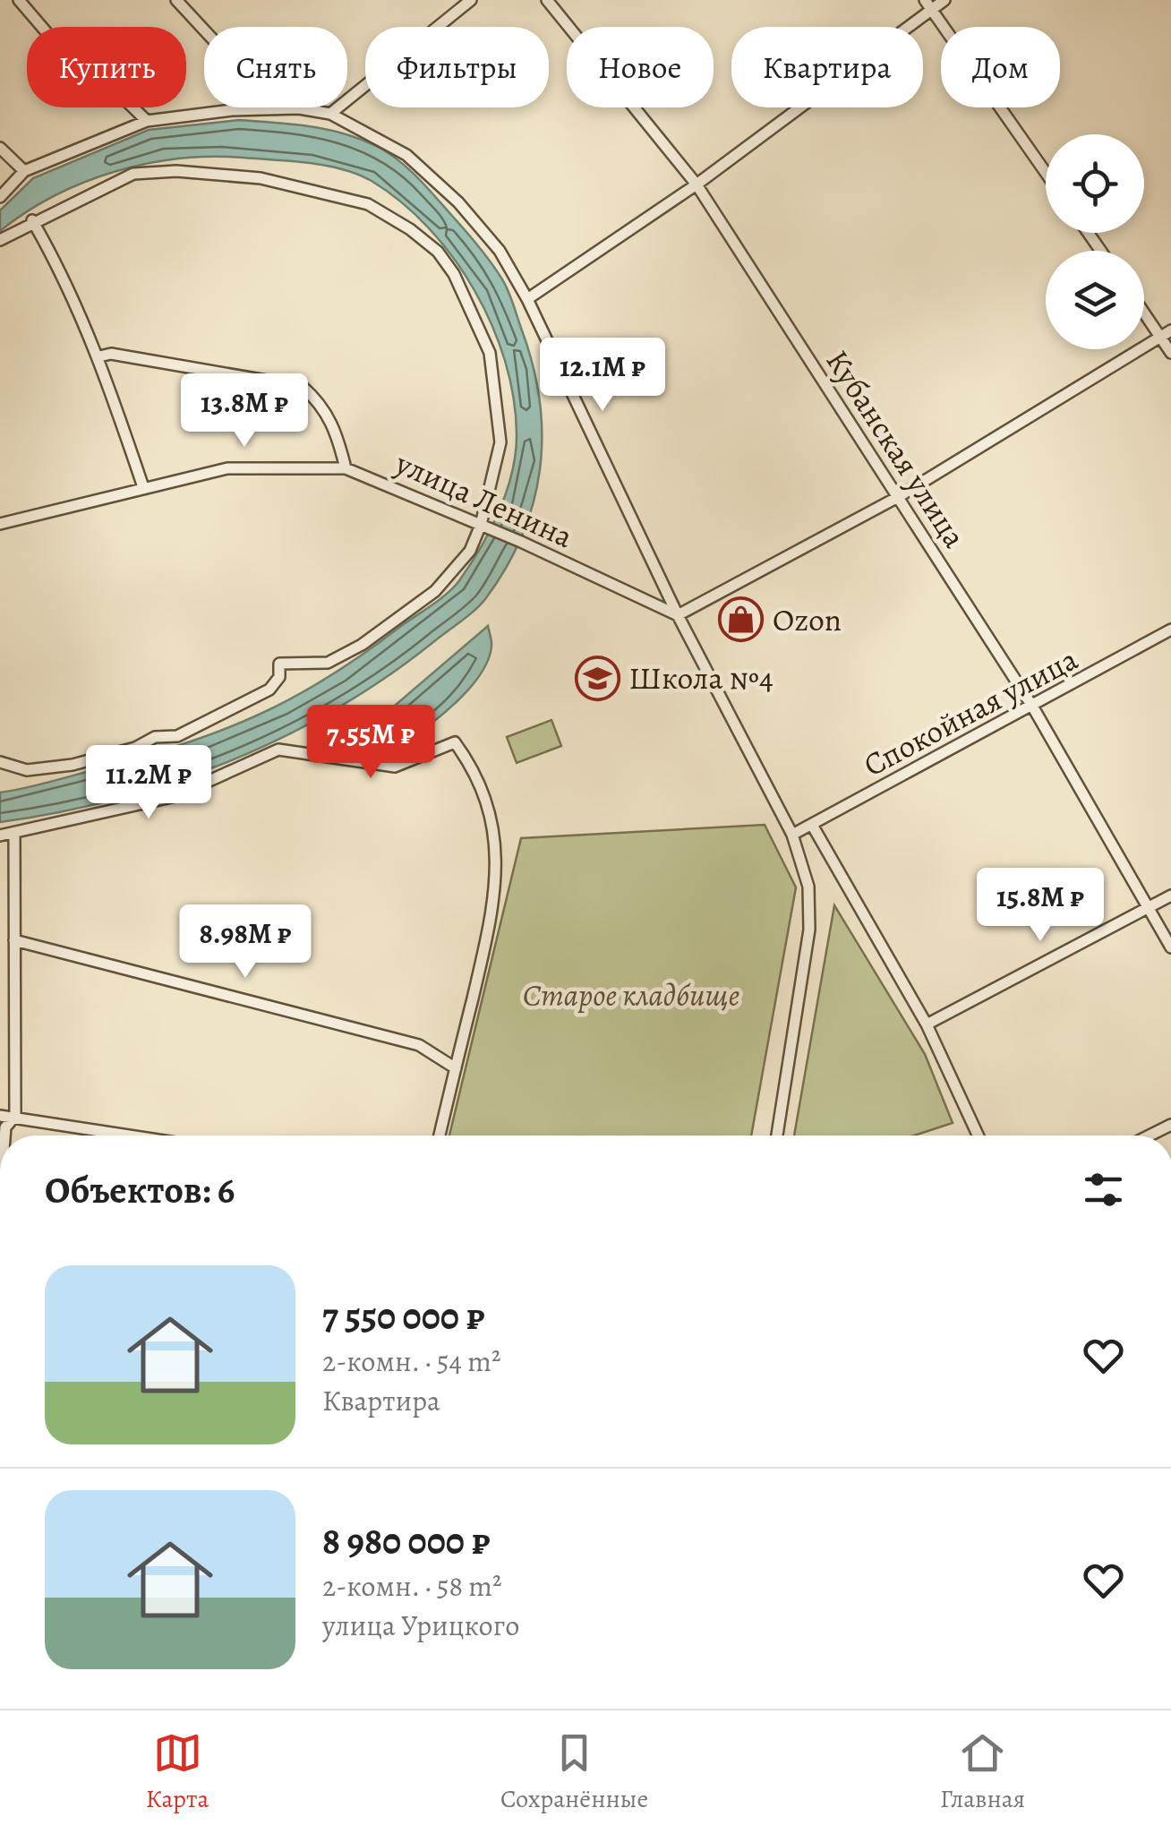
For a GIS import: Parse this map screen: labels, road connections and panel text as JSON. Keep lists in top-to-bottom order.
{
  "streets": {
    "street": ["Кубанская улица", "улица Ленина", "Спокойная улица"]
  },
  "crossings": [
    ["Кубанская улица", "Спокойная улица"]
  ],
  "parks": ["Старое кладбище"],
  "places": {
    "shop": ["Ozon"],
    "school or university": ["Школа №4"]
  },
  "page": {
    "chip": [
      "Купить",
      "Снять",
      "Фильтры",
      "Новое",
      "Квартира",
      "Дом"
    ],
    "price": [
      "12.1M ₽",
      "13.8M ₽",
      "7.55M ₽",
      "11.2M ₽",
      "15.8M ₽",
      "8.98M ₽"
    ],
    "heading": "Объектов: 6",
    "list": [
      {
        "name": "7 550 000 ₽",
        "note": "2-комн. · 54 m² · Квартира"
      },
      {
        "name": "8 980 000 ₽",
        "note": "2-комн. · 58 m² · улица Урицкого"
      }
    ],
    "tabs": ["Карта", "Сохранённые", "Главная"]
  }
}
